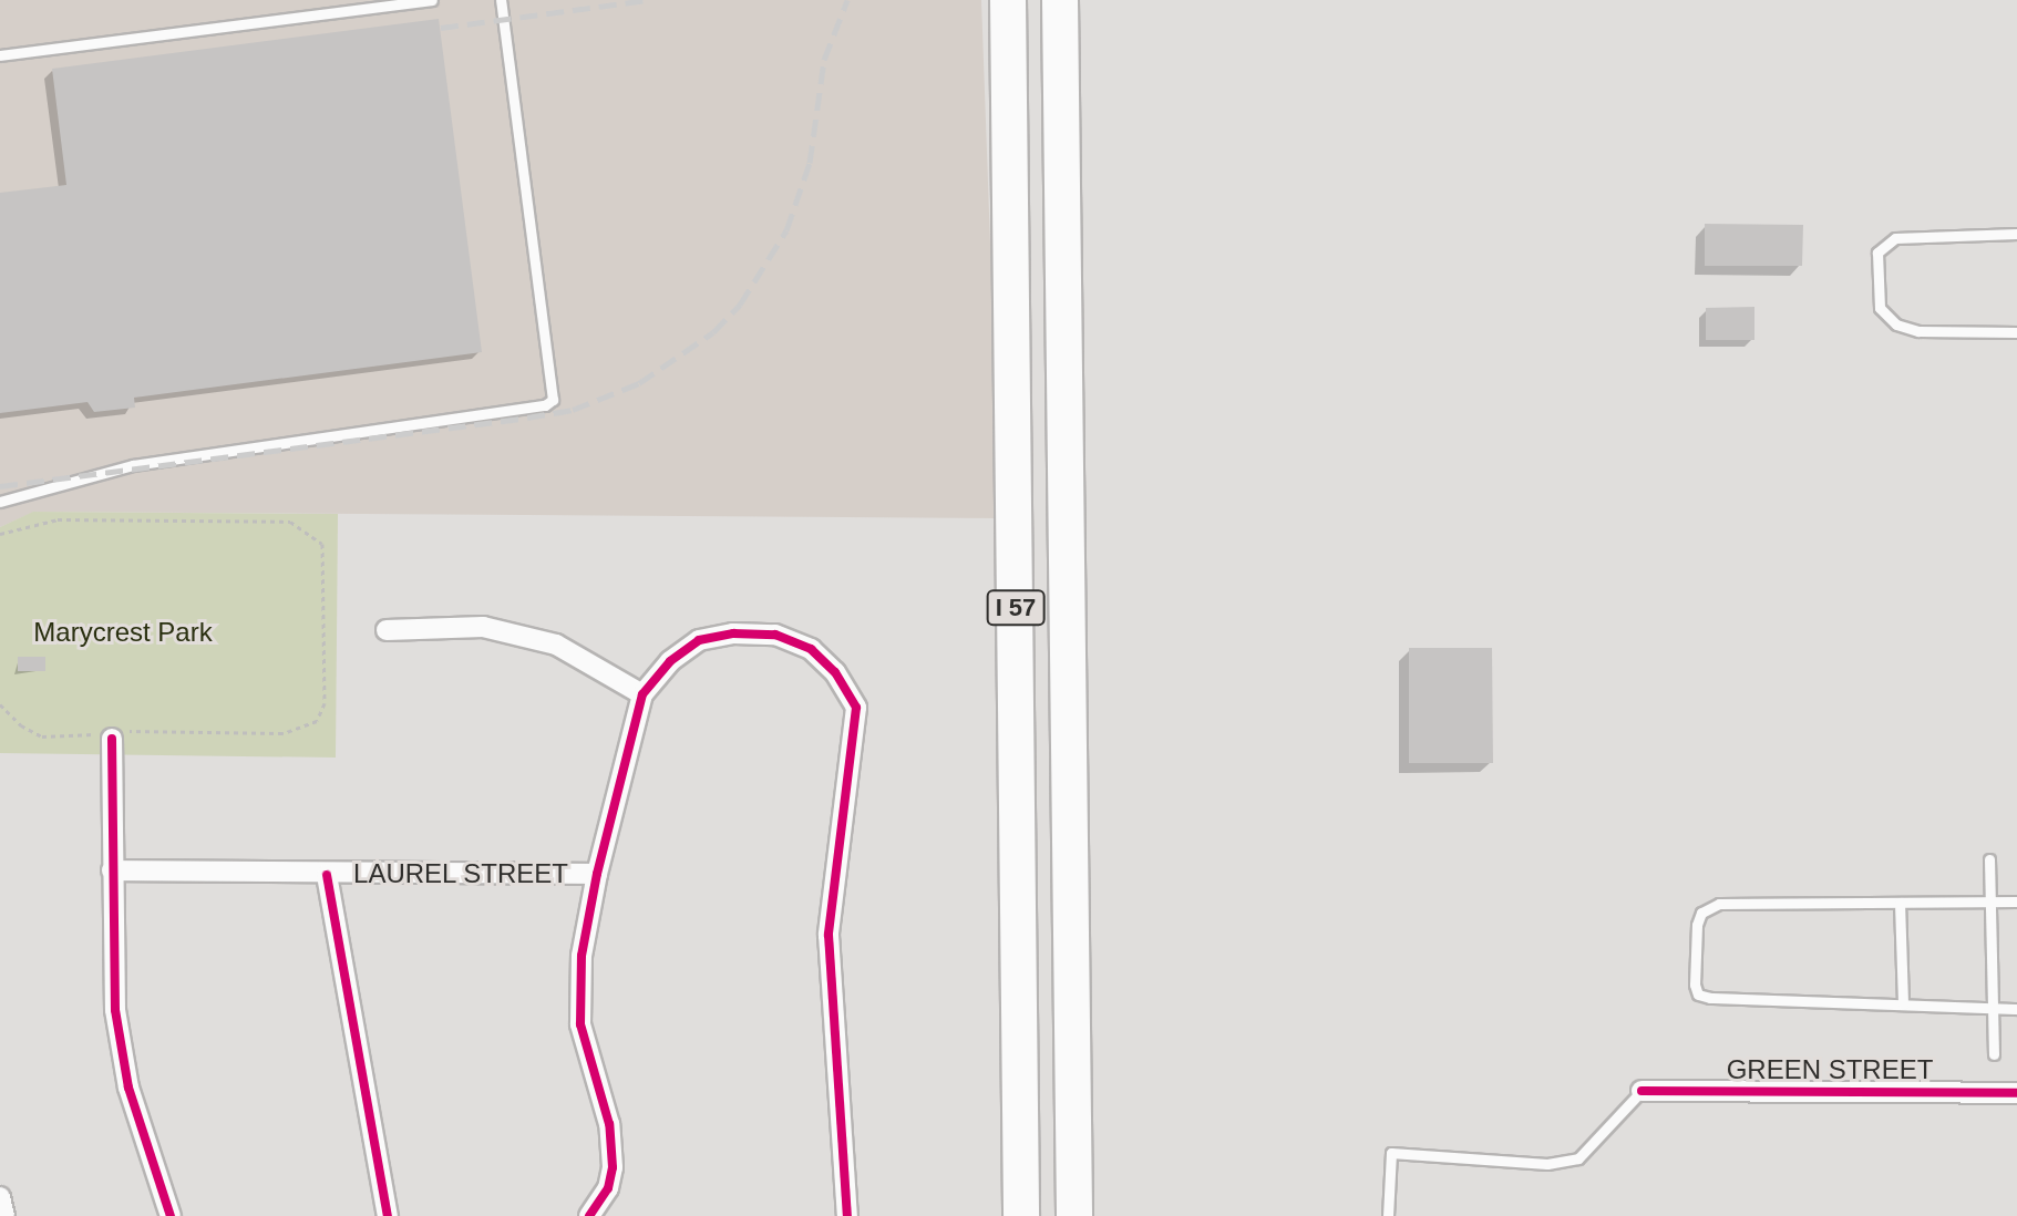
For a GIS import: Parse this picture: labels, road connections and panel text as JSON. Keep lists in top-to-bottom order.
{
  "streets": {
    "highway": ["I 57"],
    "street": ["LAUREL STREET", "GREEN STREET"]
  },
  "parks": ["Marycrest Park"]
}
